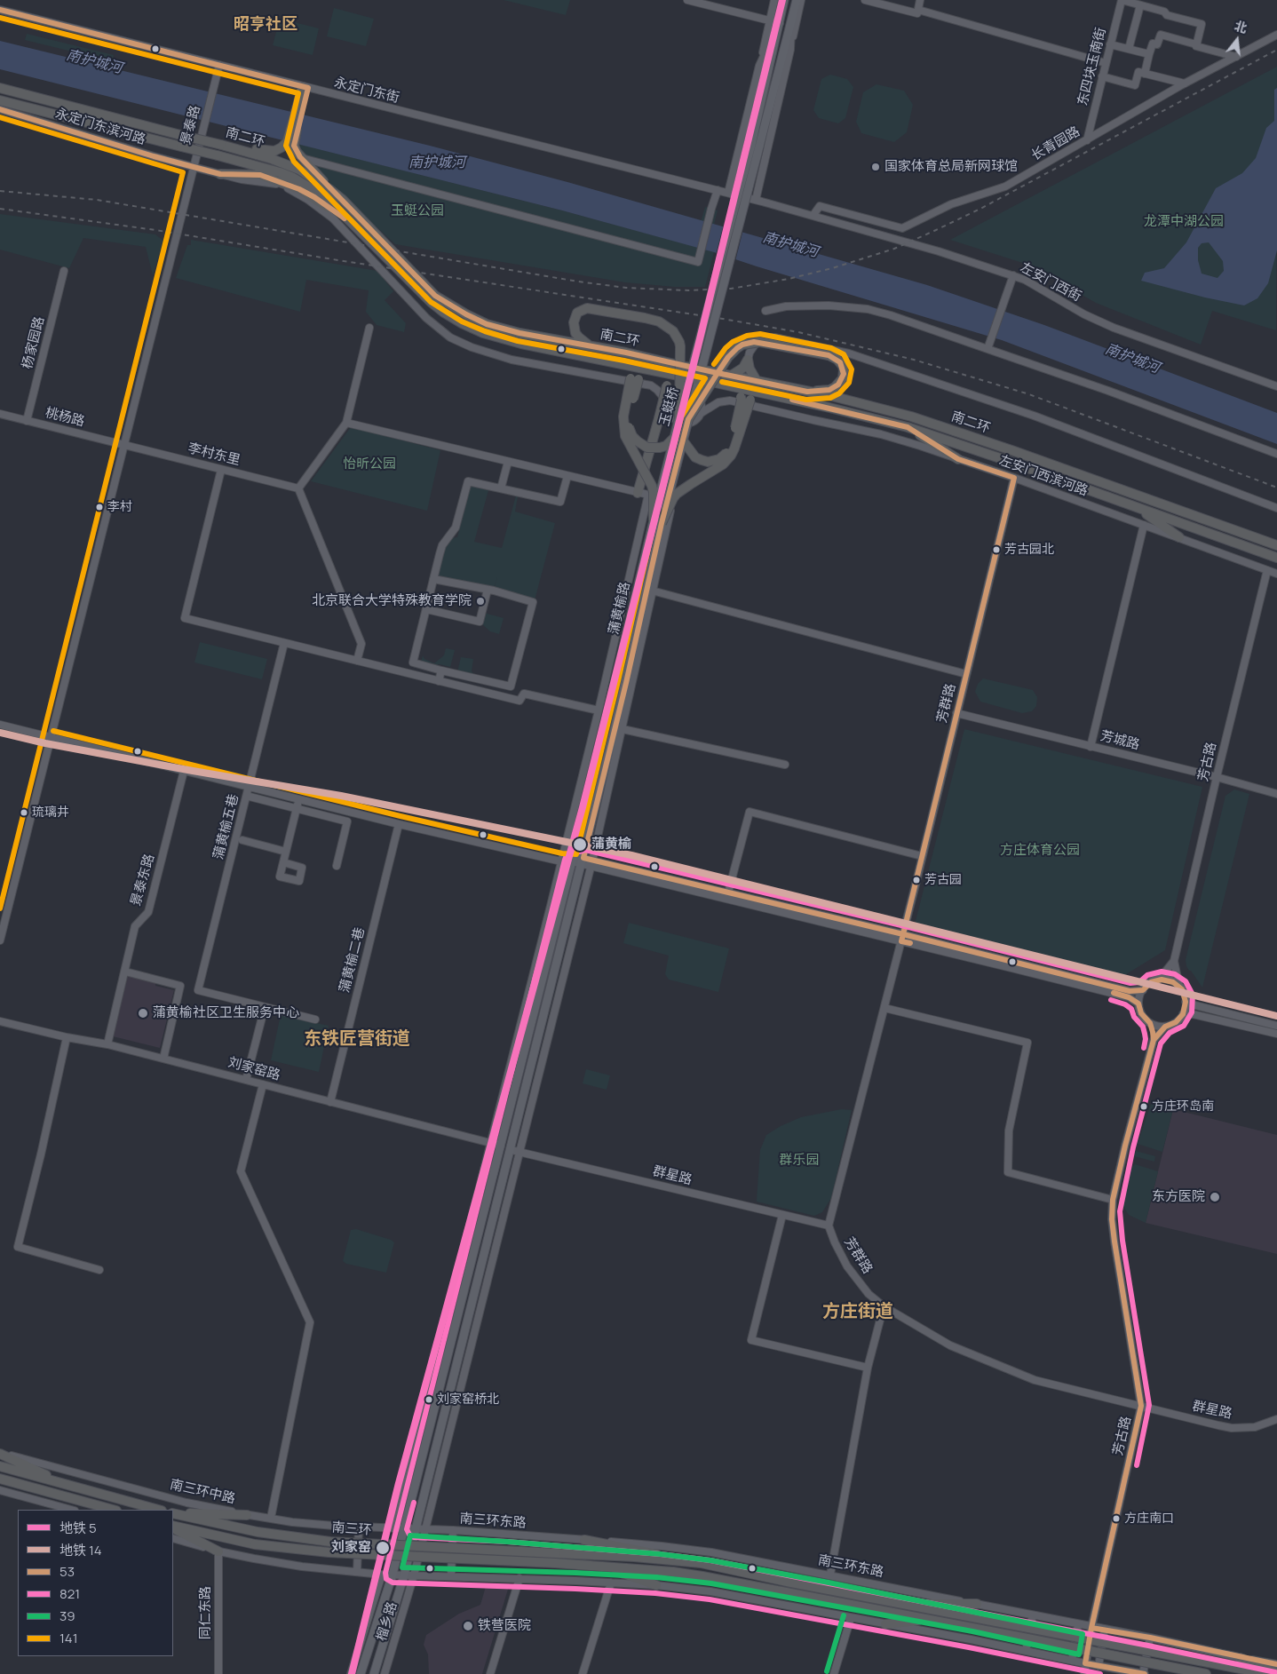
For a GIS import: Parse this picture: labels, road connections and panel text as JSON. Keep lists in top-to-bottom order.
{
  "streets": {
    "highway": ["南二环", "南三环"],
    "main road": ["玉蜓桥", "蒲黄榆路", "榴乡路"],
    "street": [
      "东四块玉南街",
      "永定门东街",
      "景泰路",
      "永定门东滨河路",
      "长青园路",
      "左安门西街",
      "杨家园路",
      "桃杨路",
      "李村东里",
      "左安门西滨河路",
      "芳群路",
      "芳城路",
      "芳古路",
      "蒲黄榆五巷",
      "景泰东路",
      "蒲黄榆二巷",
      "刘家窑路",
      "群星路",
      "南三环中路",
      "南三环东路",
      "同仁东路"
    ]
  },
  "crossings": [
    ["东四块玉南街", "长青园路"],
    ["永定门东街", "景泰路"],
    ["永定门东街", "左安门西街"],
    ["景泰路", "永定门东滨河路"],
    ["景泰路", "桃杨路"],
    ["景泰路", "李村东里"],
    ["长青园路", "左安门西街"],
    ["杨家园路", "桃杨路"],
    ["玉蜓桥", "左安门西滨河路"],
    ["玉蜓桥", "蒲黄榆路"],
    ["桃杨路", "李村东里"],
    ["左安门西滨河路", "芳群路"],
    ["左安门西滨河路", "芳古路"],
    ["蒲黄榆路", "刘家窑路"],
    ["蒲黄榆路", "群星路"],
    ["蒲黄榆路", "南三环中路"],
    ["蒲黄榆路", "南三环东路"],
    ["蒲黄榆路", "榴乡路"],
    ["芳群路", "芳城路"],
    ["芳群路", "芳古路"],
    ["芳群路", "群星路"],
    ["芳城路", "芳古路"],
    ["芳古路", "群星路"],
    ["芳古路", "南三环东路"],
    ["景泰东路", "刘家窑路"],
    ["蒲黄榆二巷", "刘家窑路"],
    ["群星路", "榴乡路"],
    ["南三环中路", "南三环东路"],
    ["南三环中路", "榴乡路"],
    ["南三环东路", "榴乡路"]
  ],
  "districts": ["昭亨社区", "东铁匠营街道", "方庄街道"],
  "water": ["南护城河"],
  "parks": [
    "玉蜓公园",
    "龙潭中湖公园",
    "怡昕公园",
    "方庄体育公园",
    "群乐园"
  ],
  "places": [
    "国家体育总局新网球馆",
    "李村",
    "芳古园北",
    "北京联合大学特殊教育学院",
    "琉璃井",
    "蒲黄榆",
    "芳古园",
    "蒲黄榆社区卫生服务中心",
    "方庄环岛南",
    "东方医院",
    "刘家窑桥北",
    "方庄南口",
    "刘家窑",
    "铁营医院"
  ],
  "lines": [
    "metro line 5",
    "transit line 53",
    "transit line 141",
    "metro line 14",
    "transit line 821",
    "transit line 39"
  ],
  "legend": [
    "地铁 5",
    "地铁 14",
    "53",
    "821",
    "39",
    "141"
  ],
  "north": "top"
}
